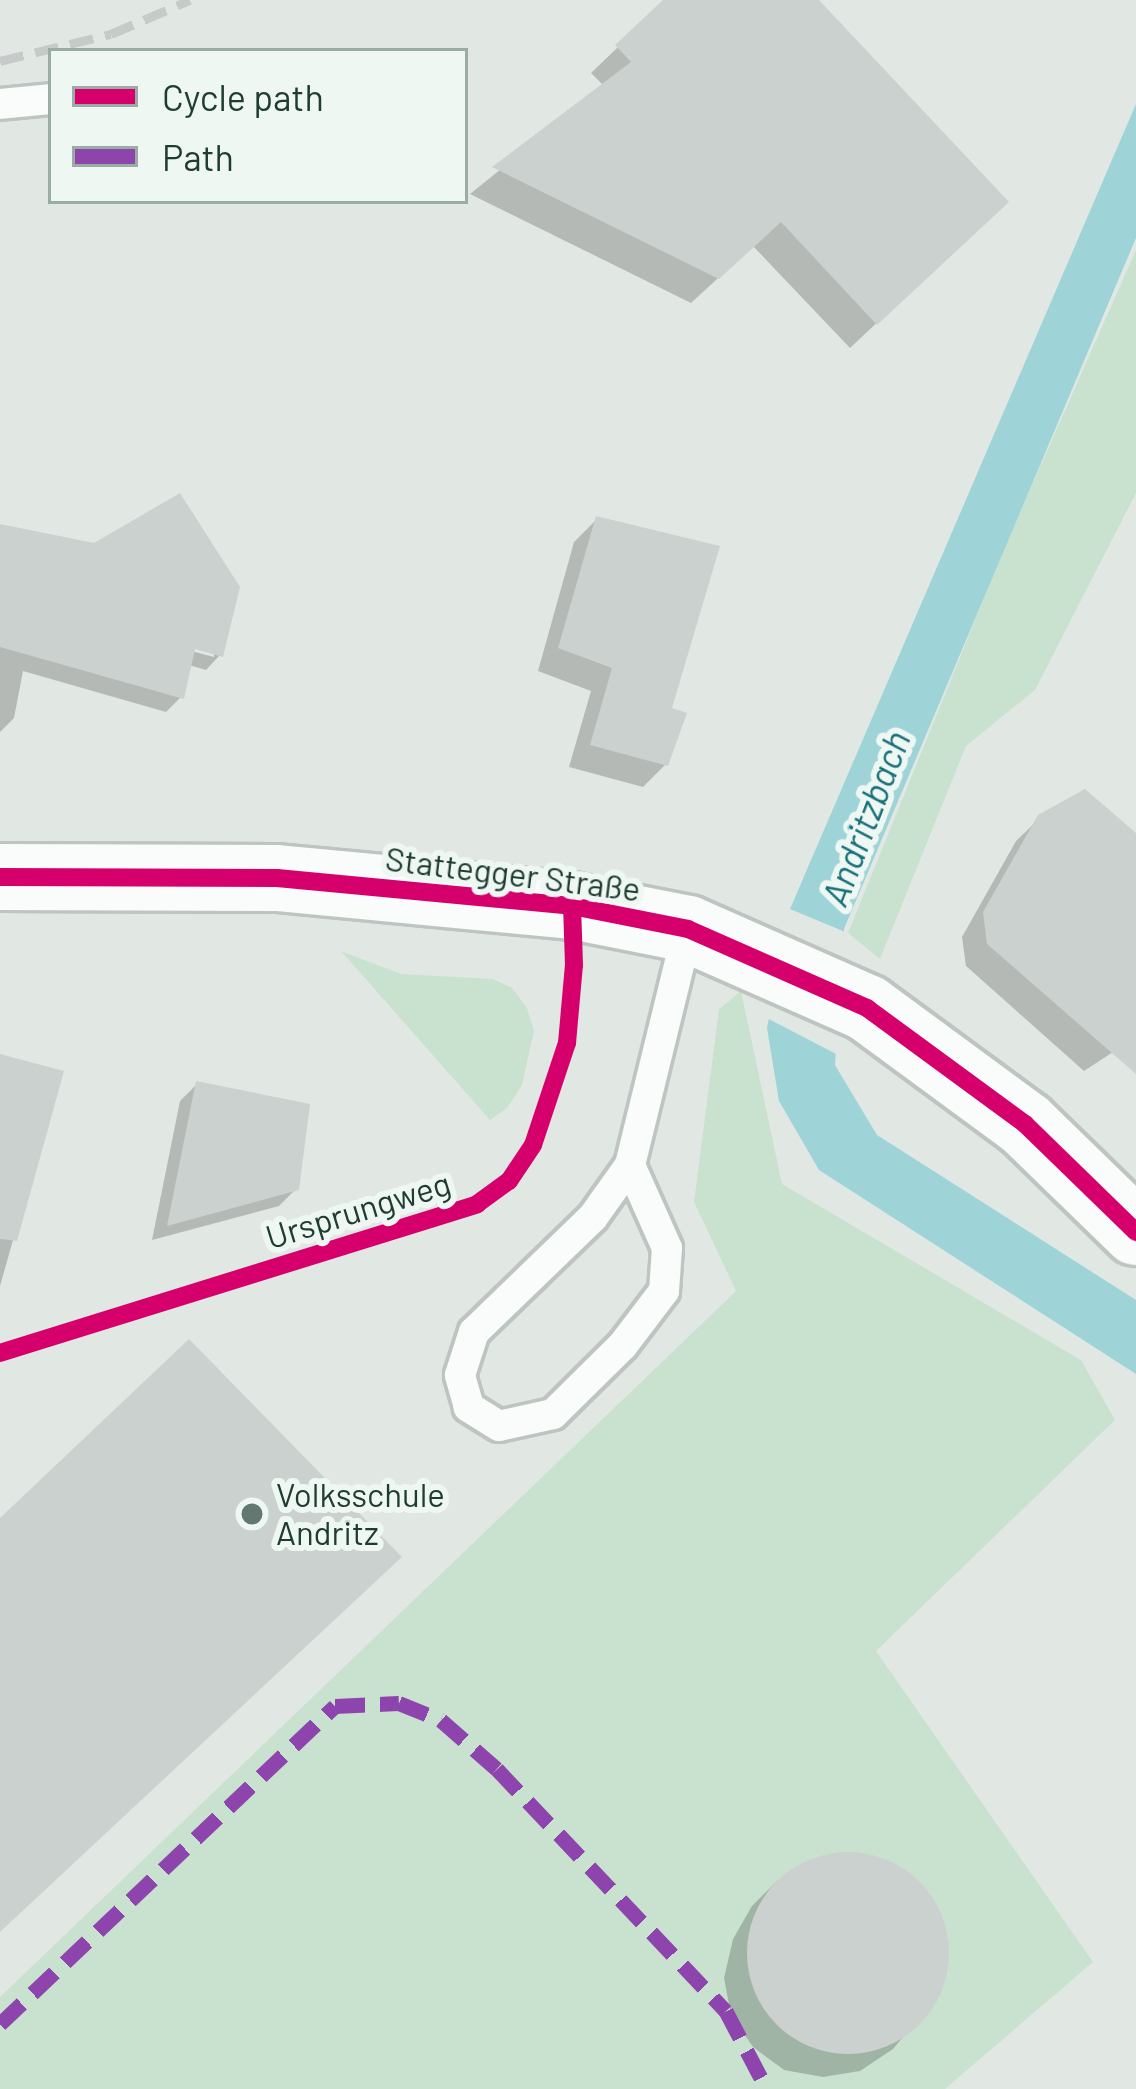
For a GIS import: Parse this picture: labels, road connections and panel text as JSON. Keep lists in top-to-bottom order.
{
  "streets": {
    "street": ["Stattegger Straße"],
    "cycle path": ["Ursprungweg"]
  },
  "water": ["Andritzbach"],
  "places": ["Volksschule Andritz"],
  "legend": ["Cycle path", "Path"]
}
